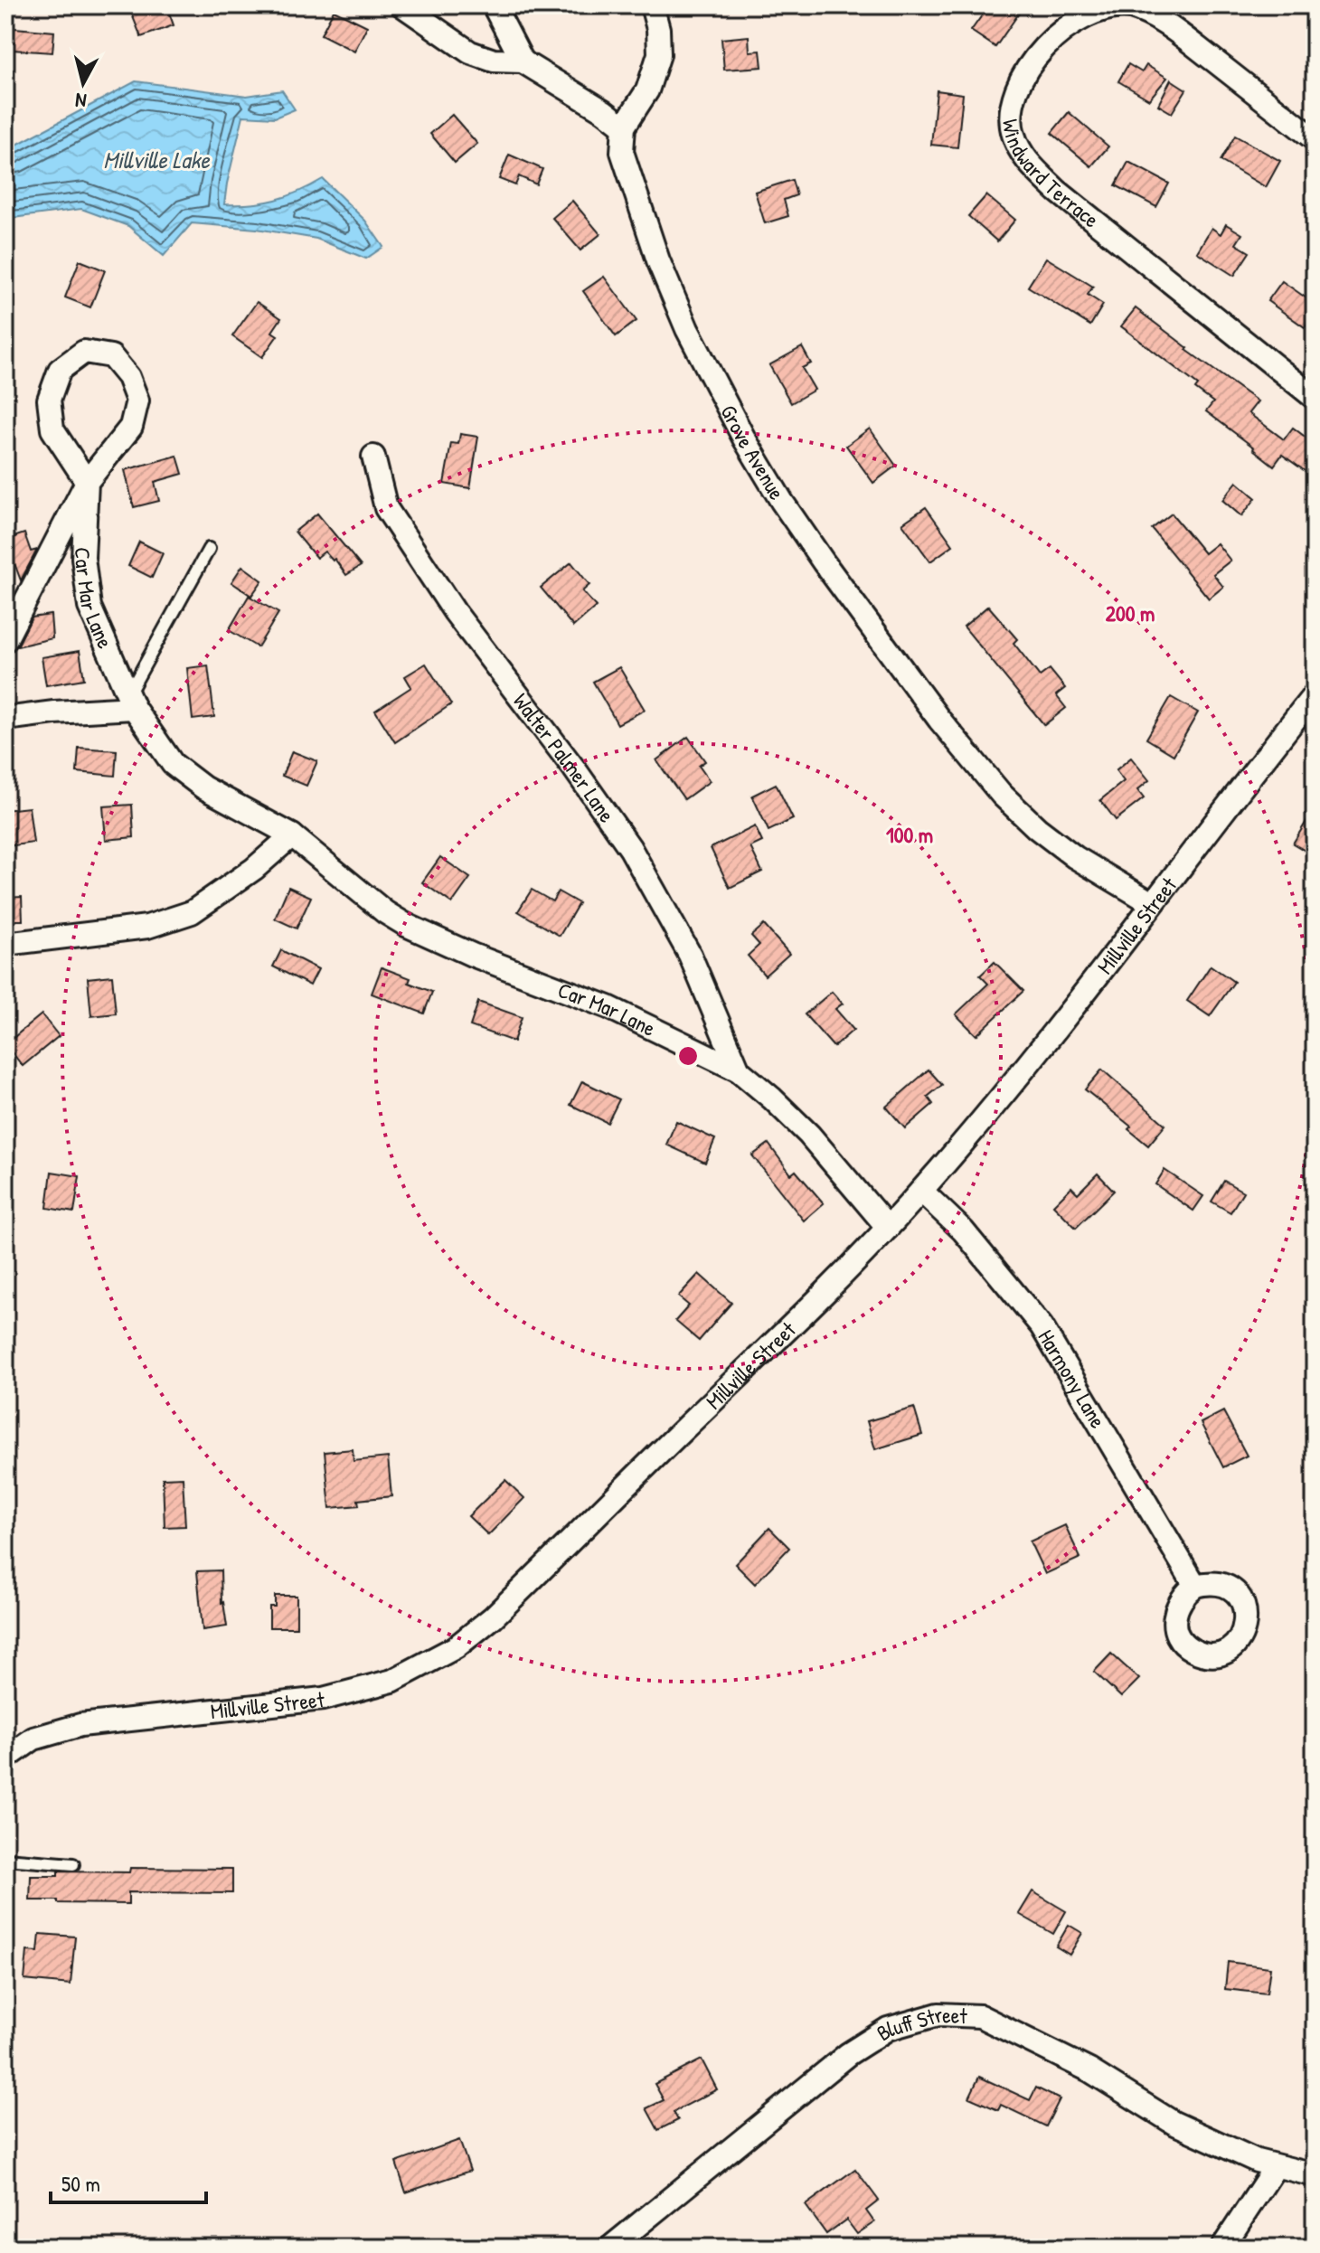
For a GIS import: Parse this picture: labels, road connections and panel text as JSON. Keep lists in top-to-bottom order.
{
  "streets": {
    "street": [
      "Windward Terrace",
      "Grove Avenue",
      "Car Mar Lane",
      "Walter Palmer Lane",
      "Millville Street",
      "Harmony Lane",
      "Bluff Street"
    ]
  },
  "crossings": [
    ["Grove Avenue", "Millville Street"],
    ["Car Mar Lane", "Walter Palmer Lane"],
    ["Car Mar Lane", "Millville Street"],
    ["Millville Street", "Harmony Lane"]
  ],
  "water": ["Millville Lake"],
  "scale_bar": "50 m",
  "north": "bottom",
  "rings": ["200 m", "100 m"]
}
